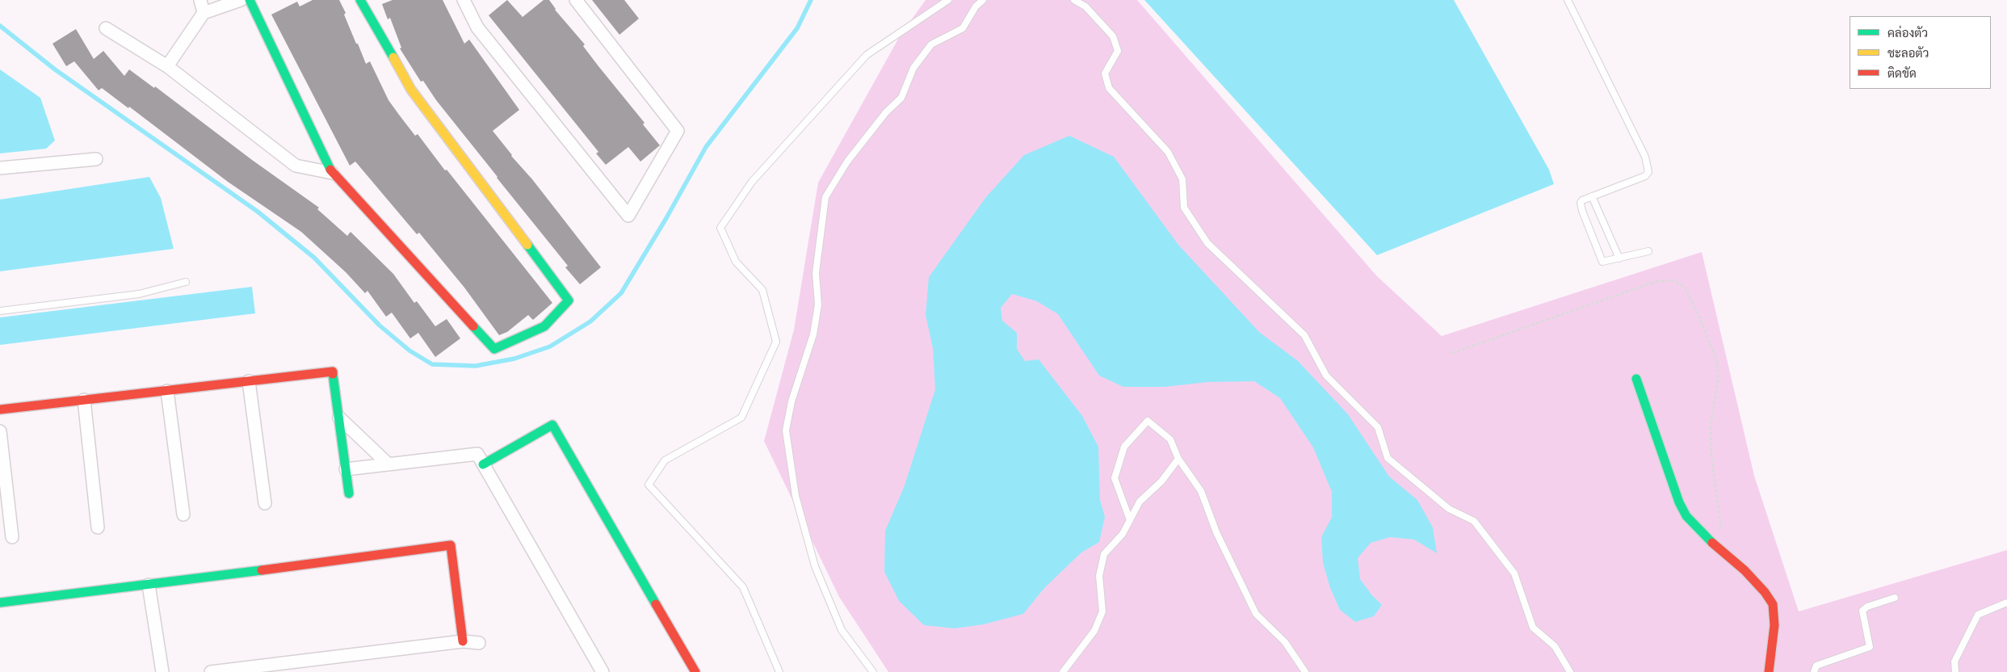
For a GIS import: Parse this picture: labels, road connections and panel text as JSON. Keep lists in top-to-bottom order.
{
  "legend": ["คล่องตัว", "ชะลอตัว", "ติดขัด"]
}
